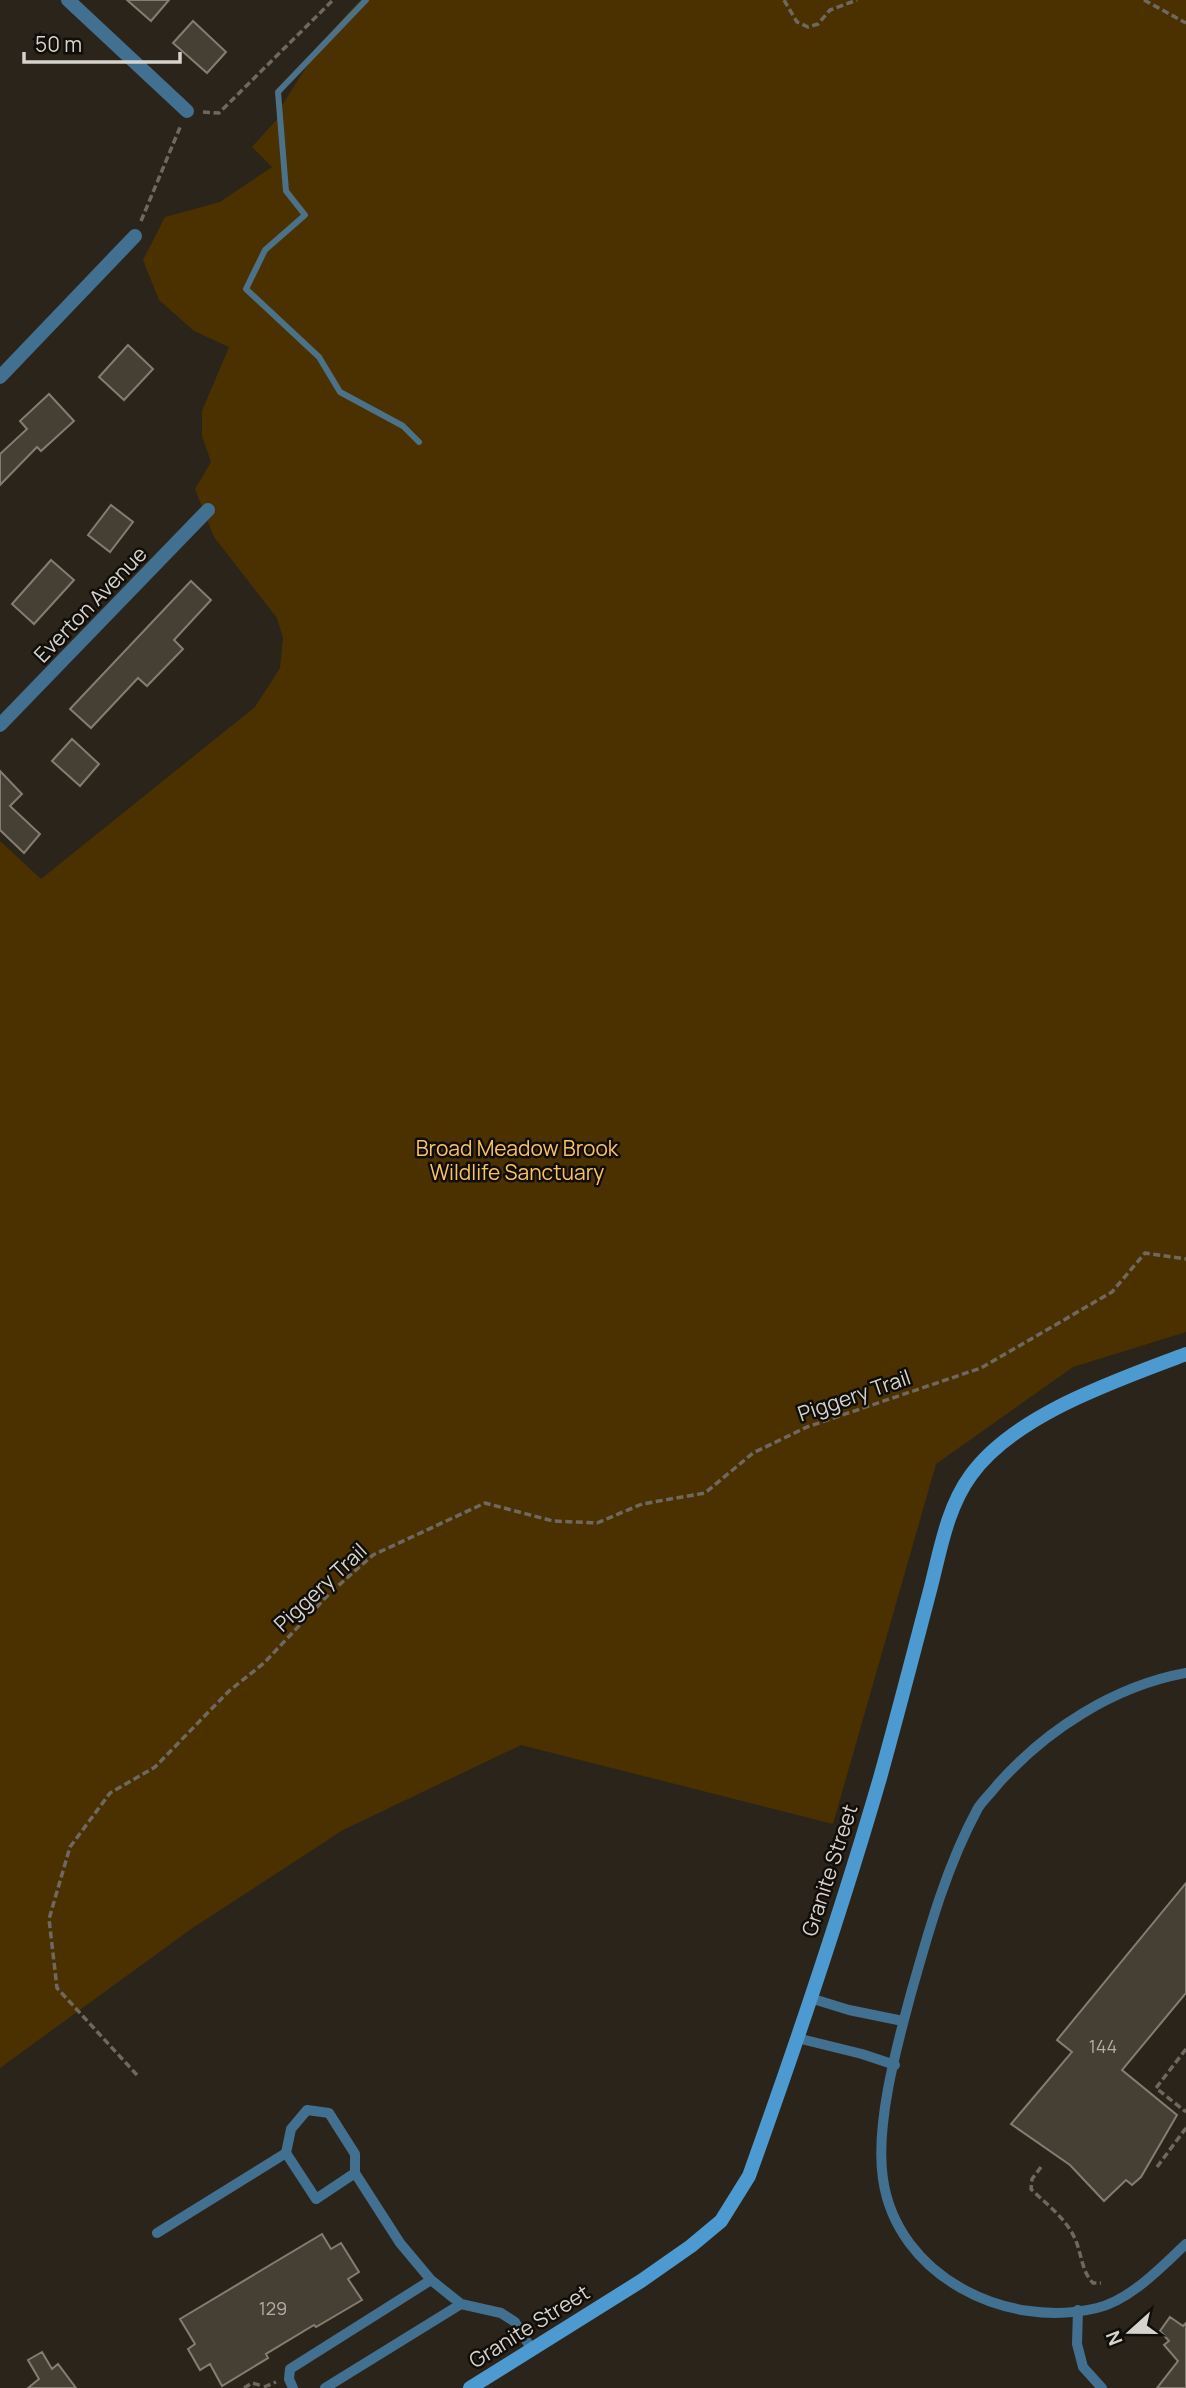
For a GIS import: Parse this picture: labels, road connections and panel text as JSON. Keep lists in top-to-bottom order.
{
  "streets": {
    "street": ["Everton Avenue", "Granite Street"],
    "path": ["Piggery Trail"]
  },
  "parks": ["Broad Meadow Brook Wildlife Sanctuary"],
  "house_numbers": ["144", "129"],
  "scale_bar": "50 m",
  "north": "left"
}
